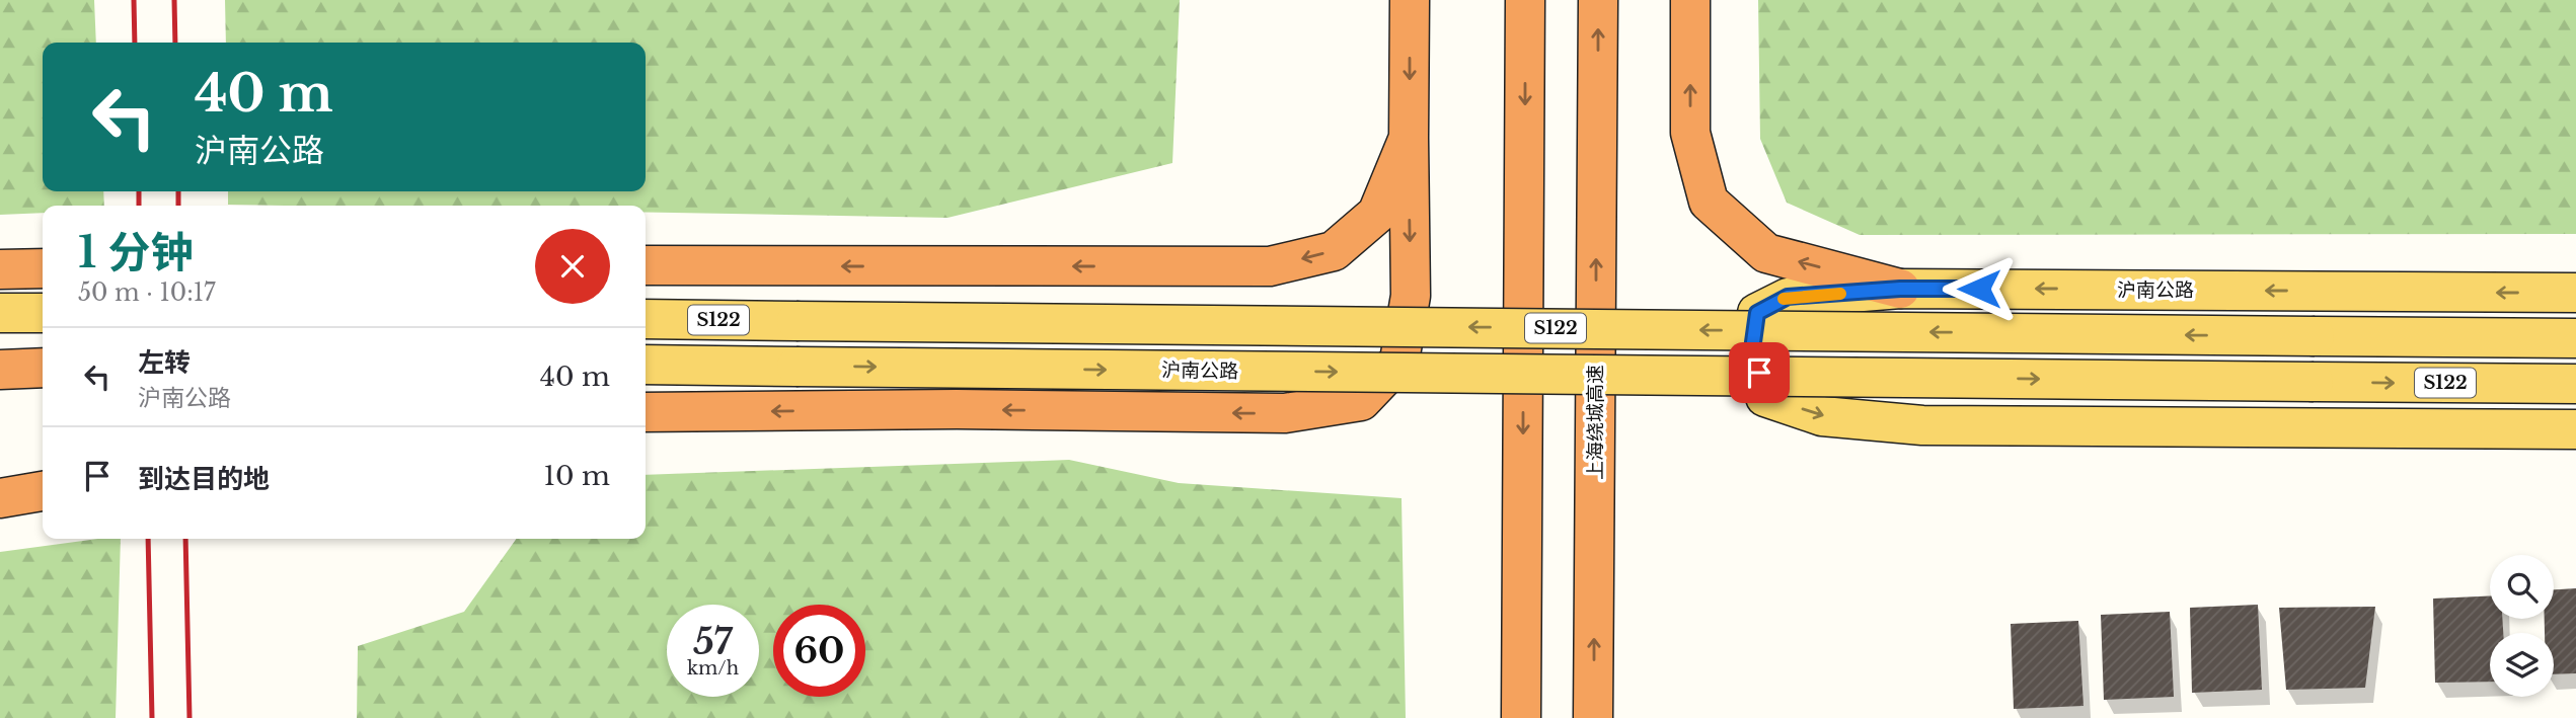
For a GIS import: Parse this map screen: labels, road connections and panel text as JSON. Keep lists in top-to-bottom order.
{
  "streets": {
    "highway": ["上海绕城高速"],
    "main road": ["沪南公路", "S122"]
  },
  "page": {
    "turn": ["40 m", "沪南公路"],
    "heading": ["1 分钟", "50 m · 10:17"],
    "list": [
      {
        "name": "左转",
        "note": "沪南公路",
        "value": "40 m"
      },
      {
        "name": "到达目的地",
        "value": "10 m"
      }
    ],
    "speed": "57 km/h",
    "limit": "60"
  }
}
